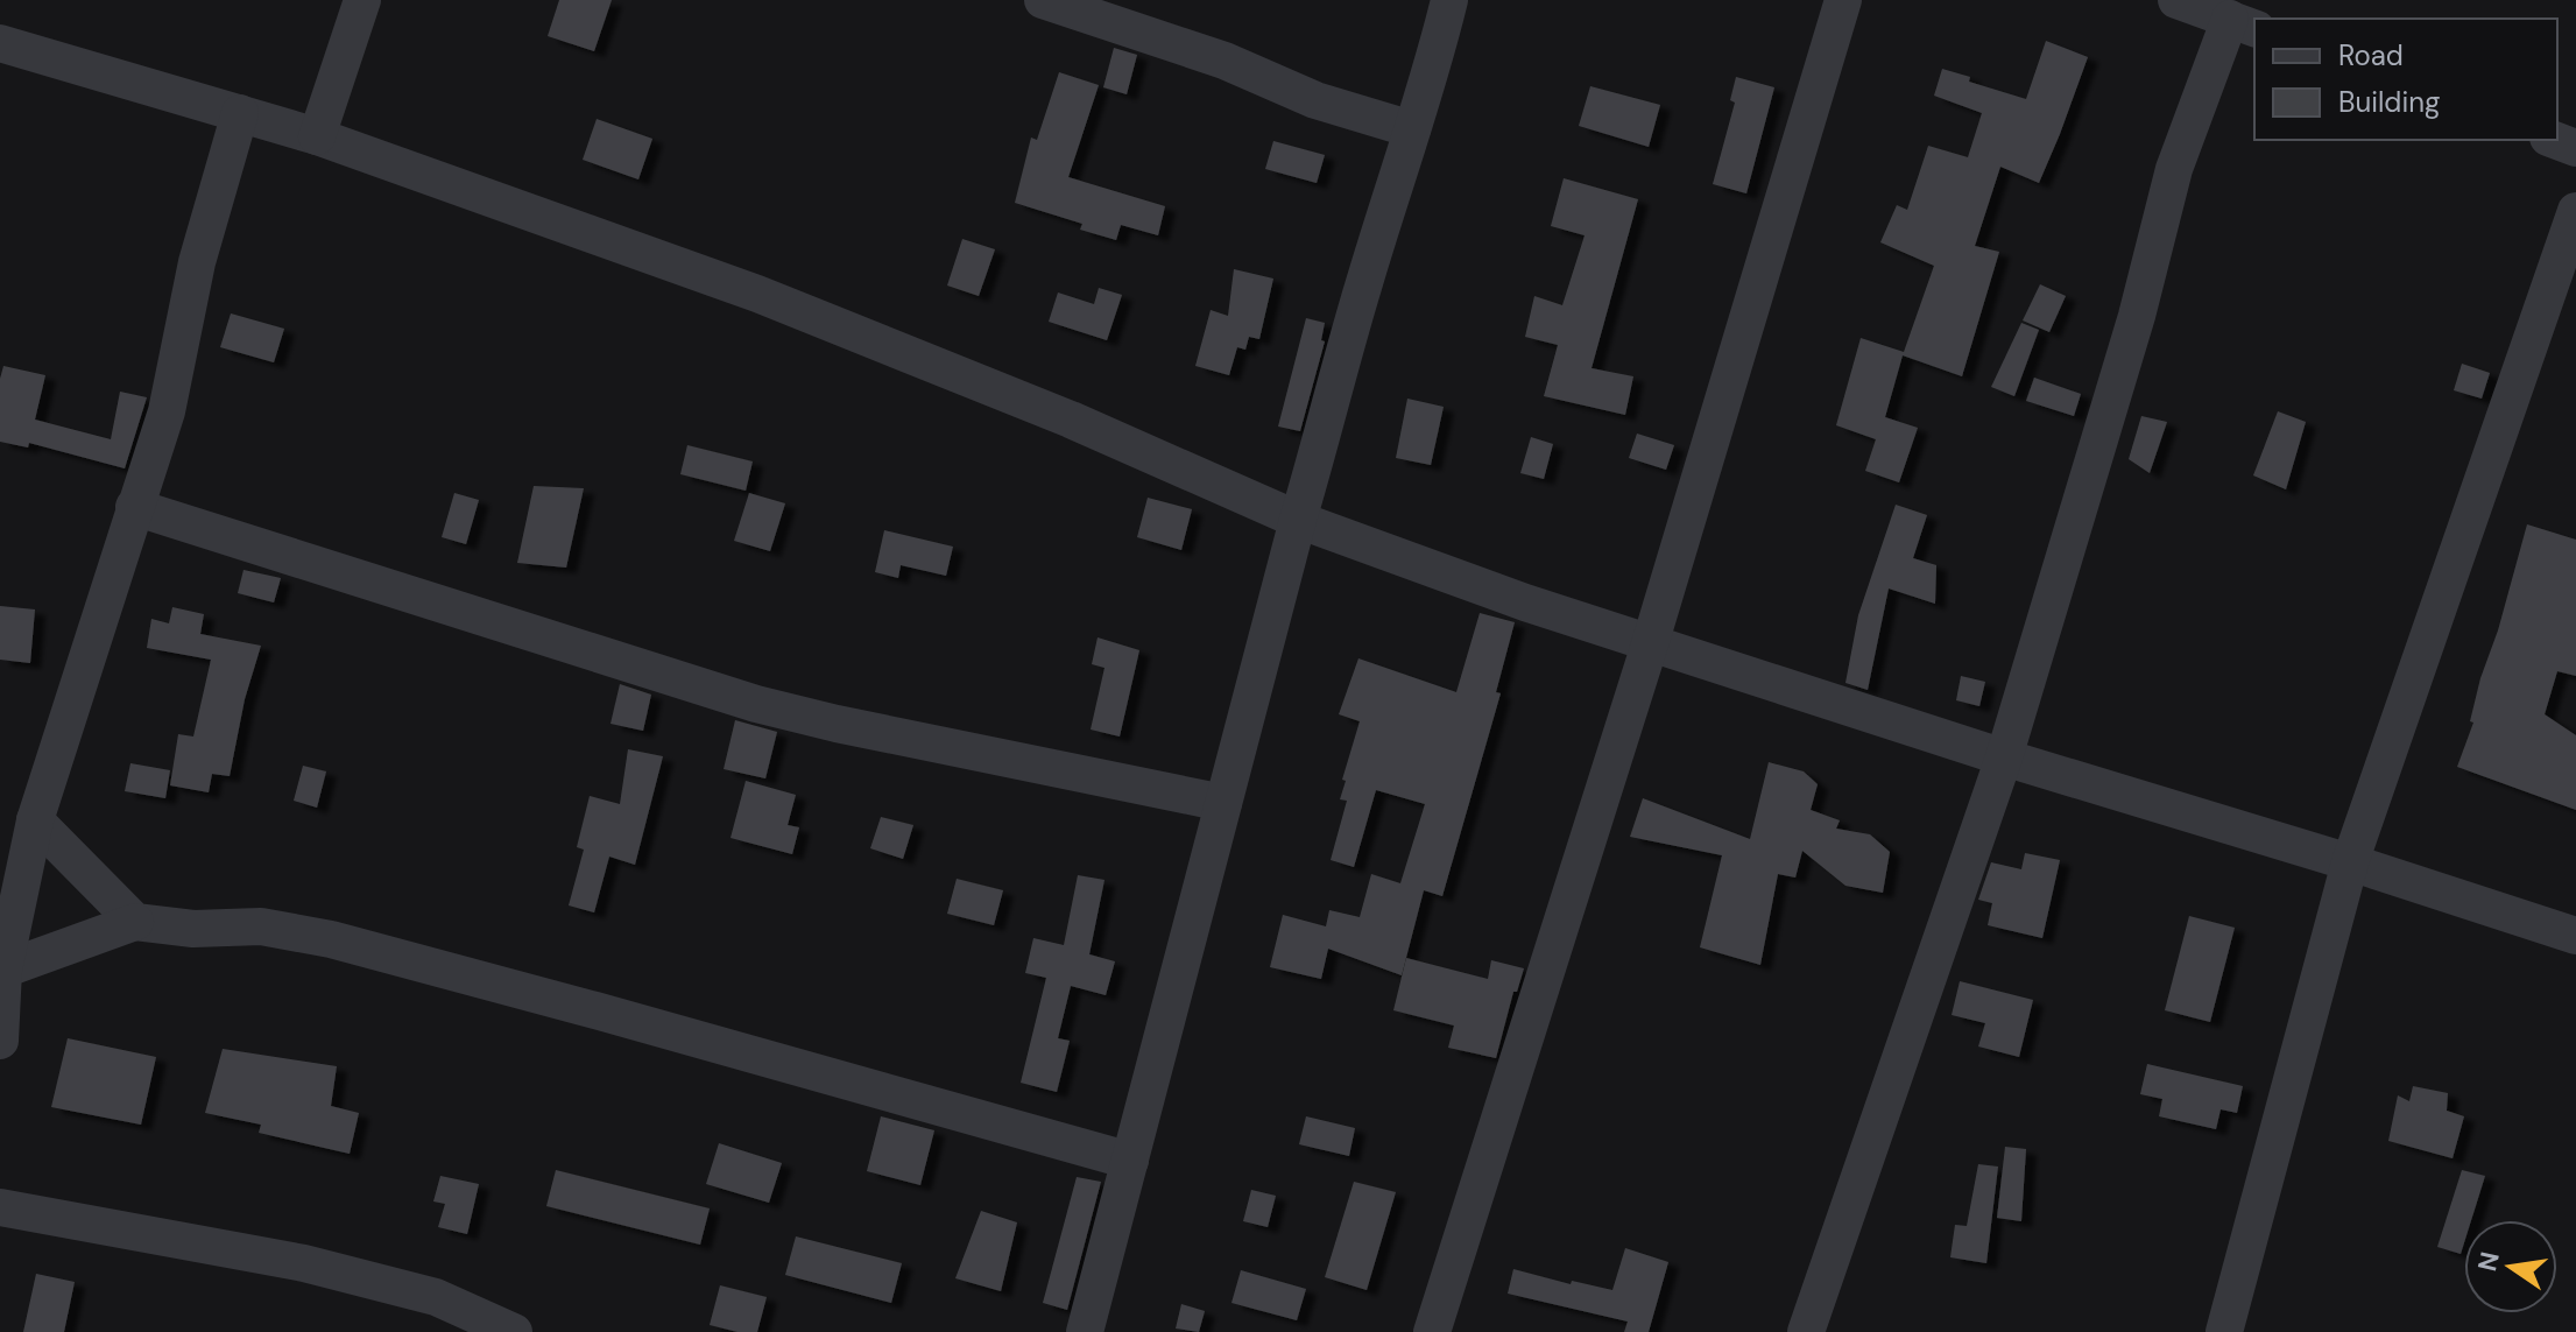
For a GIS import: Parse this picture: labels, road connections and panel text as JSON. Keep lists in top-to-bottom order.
{
  "legend": ["Road", "Building"],
  "north": "left"
}
